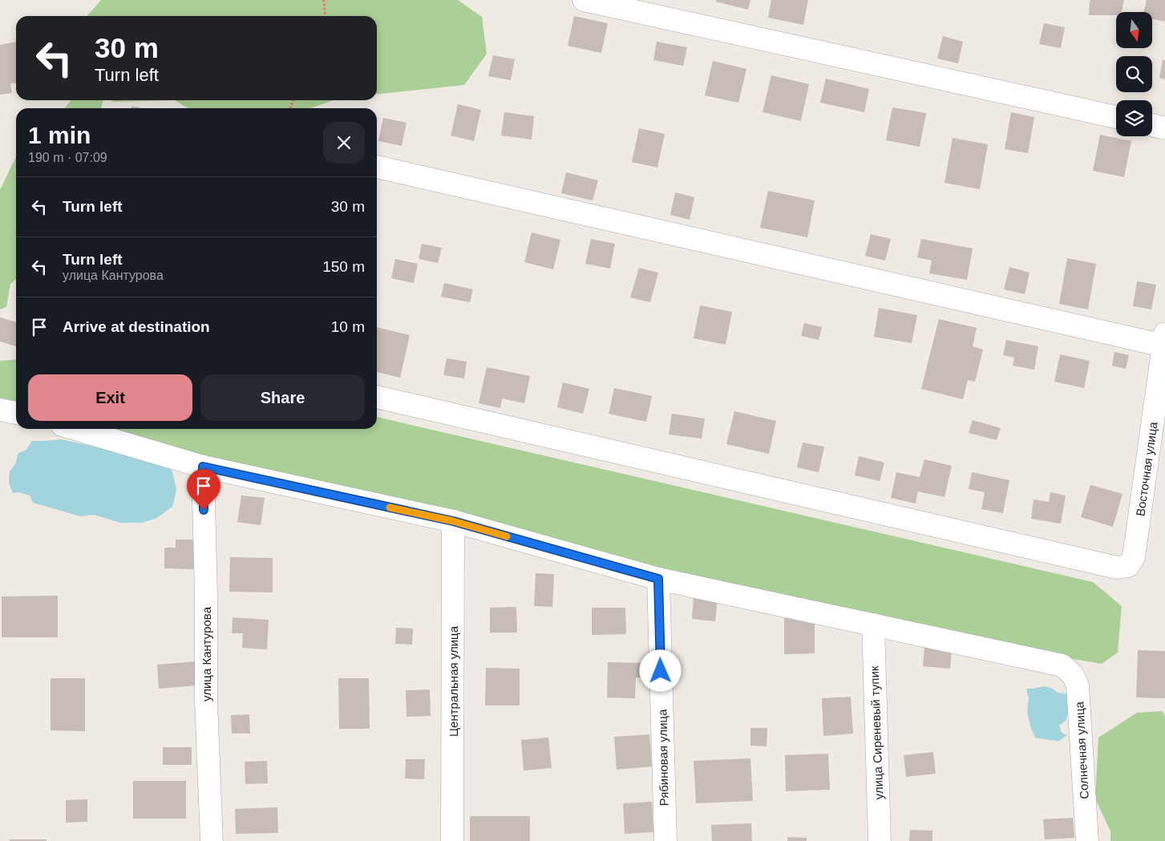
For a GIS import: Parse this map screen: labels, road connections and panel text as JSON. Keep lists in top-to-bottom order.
{
  "streets": {
    "street": [
      "Восточная улица",
      "улица Кантурова",
      "Центральная улица",
      "улица Сиреневый тупик",
      "Солнечная улица",
      "Рябиновая улица"
    ]
  },
  "crossings": [
    ["улица Сиреневый тупик", "Солнечная улица"]
  ],
  "north": "bottom",
  "page": {
    "turn": ["30 m", "Turn left"],
    "heading": ["1 min", "190 m · 07:09"],
    "list": [
      {
        "name": "Turn left",
        "value": "30 m"
      },
      {
        "name": "Turn left",
        "note": "улица Кантурова",
        "value": "150 m"
      },
      {
        "name": "Arrive at destination",
        "value": "10 m"
      }
    ],
    "buttons": ["Exit", "Share"]
  }
}
